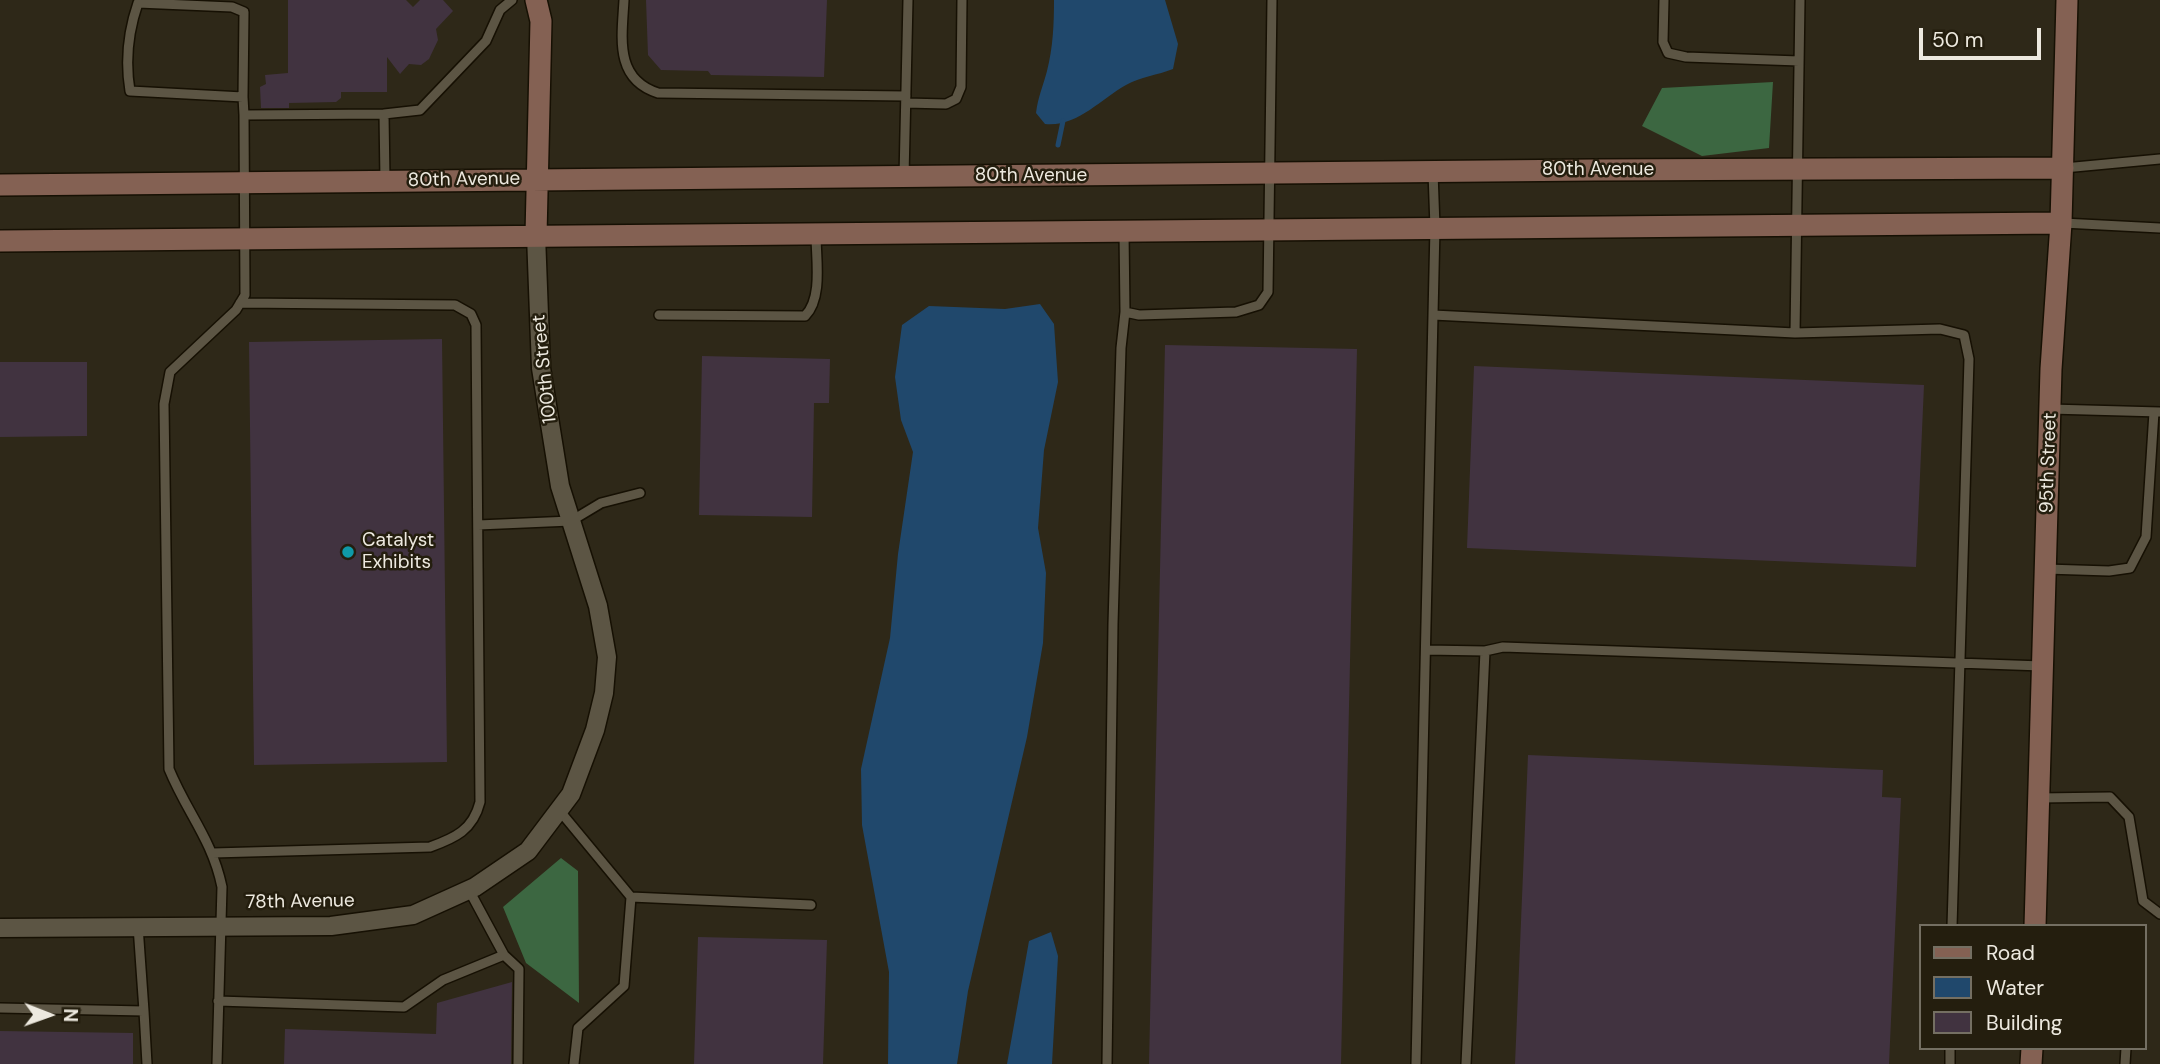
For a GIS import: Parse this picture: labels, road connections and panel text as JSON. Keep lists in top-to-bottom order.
{
  "streets": {
    "street": [
      "80th Avenue",
      "100th Street",
      "95th Street",
      "78th Avenue"
    ]
  },
  "crossings": [
    ["80th Avenue", "100th Street"],
    ["80th Avenue", "95th Street"],
    ["100th Street", "78th Avenue"]
  ],
  "places": ["Catalyst Exhibits"],
  "legend": ["Road", "Water", "Building"],
  "scale_bar": "50 m",
  "north": "right"
}
